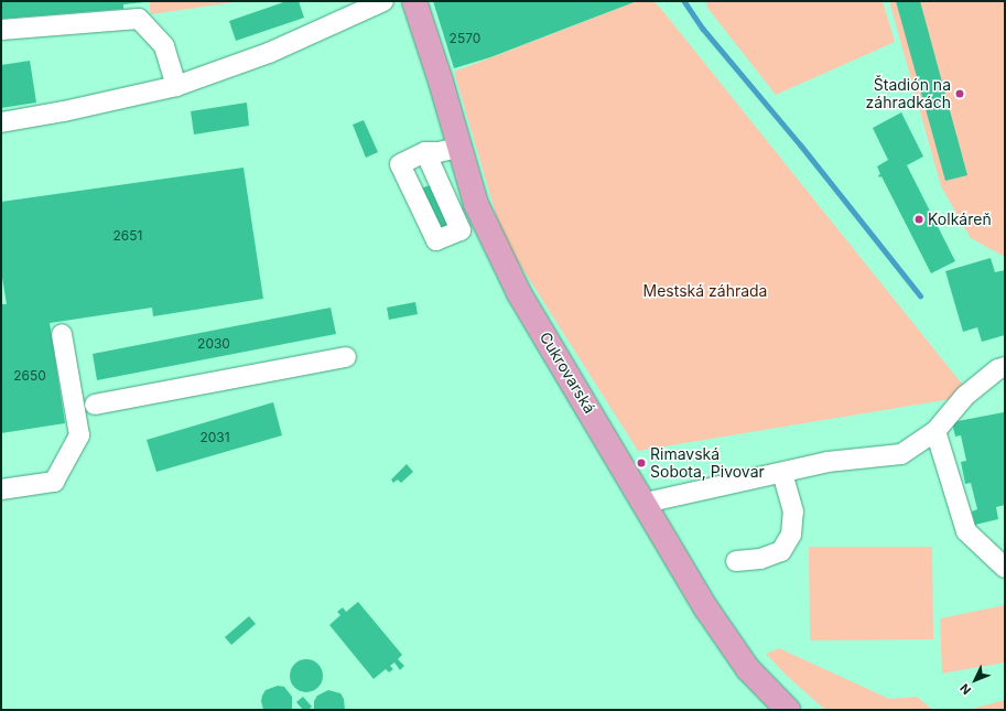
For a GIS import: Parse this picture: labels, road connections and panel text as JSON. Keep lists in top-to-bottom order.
{
  "streets": {
    "main road": ["Cukrovarská"]
  },
  "parks": ["Mestská záhrada"],
  "places": ["Štadión na záhradkách", "Kolkáreň", "Rimavská Sobota, Pivovar"],
  "house_numbers": [
    "2570",
    "2651",
    "2030",
    "2650",
    "2031"
  ],
  "north": "bottom left"
}
